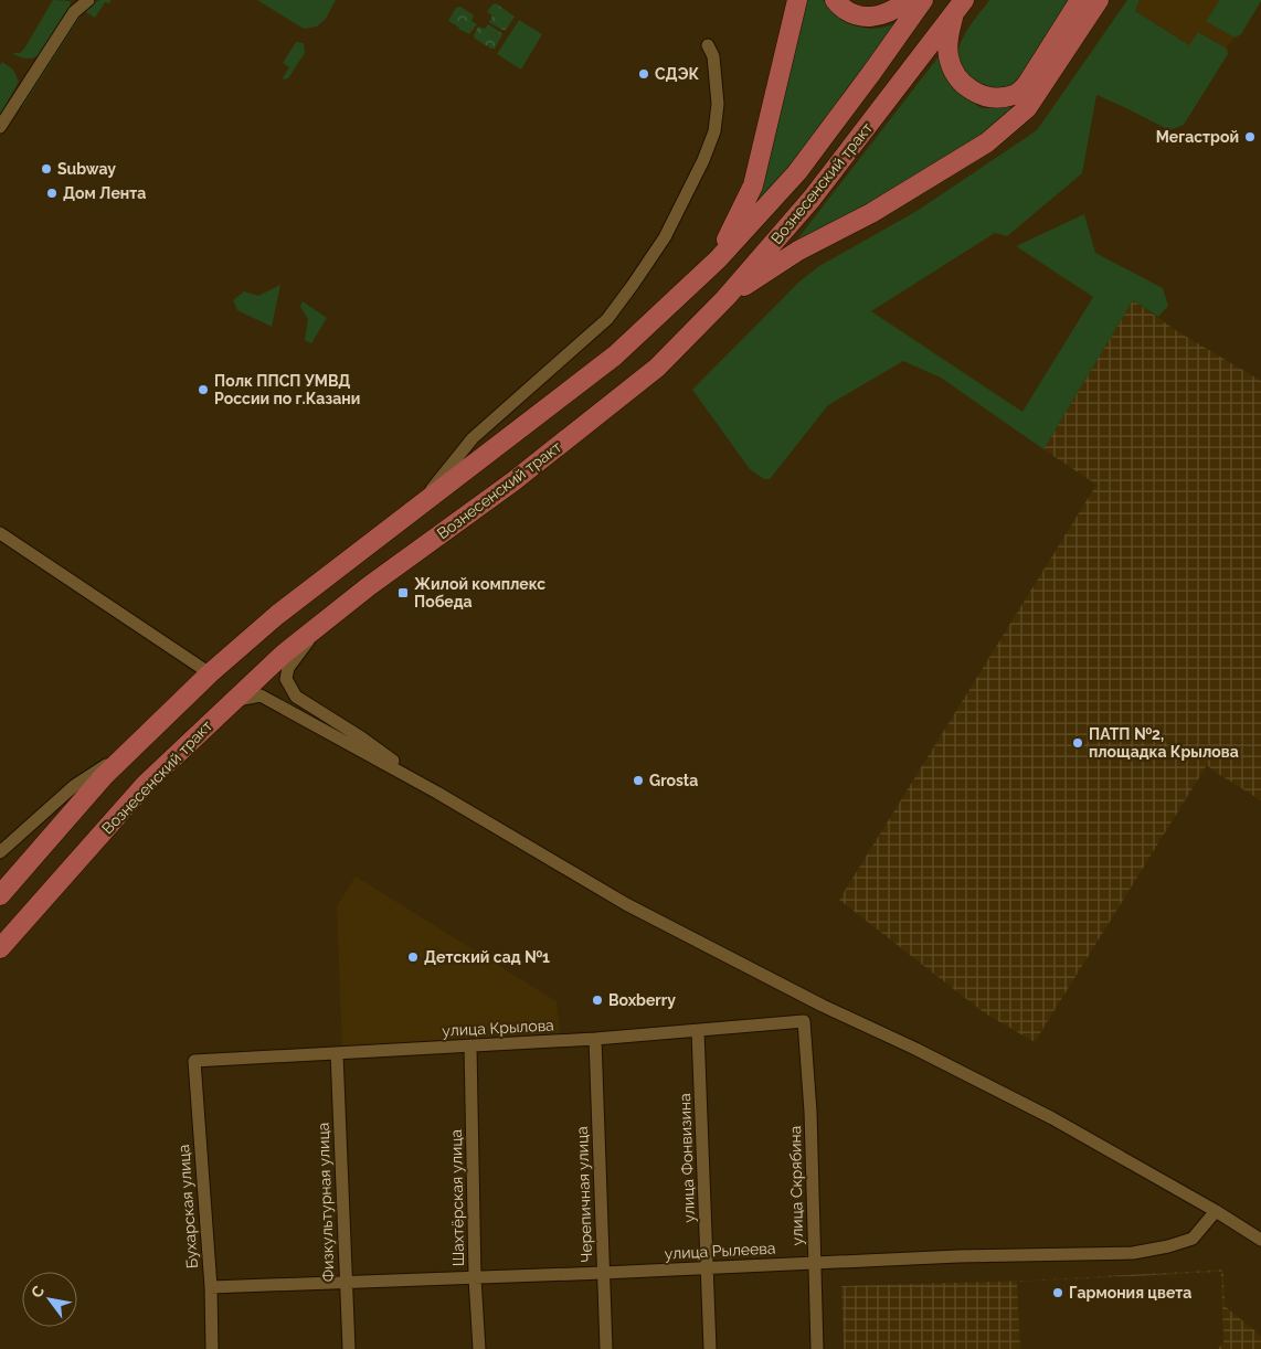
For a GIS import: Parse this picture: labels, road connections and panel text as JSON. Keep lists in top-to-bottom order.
{
  "streets": {
    "main road": ["Вознесенский тракт"],
    "street": [
      "улица Крылова",
      "улица Фонвизина",
      "улица Скрябина",
      "Черепичная улица",
      "Шахтёрская улица",
      "Физкультурная улица",
      "Бухарская улица",
      "улица Рылеева"
    ]
  },
  "crossings": [
    ["улица Крылова", "улица Фонвизина"],
    ["улица Крылова", "улица Скрябина"],
    ["улица Крылова", "Черепичная улица"],
    ["улица Крылова", "Шахтёрская улица"],
    ["улица Крылова", "Физкультурная улица"],
    ["улица Крылова", "Бухарская улица"],
    ["улица Фонвизина", "улица Рылеева"],
    ["улица Скрябина", "улица Рылеева"],
    ["Черепичная улица", "улица Рылеева"],
    ["Шахтёрская улица", "улица Рылеева"],
    ["Физкультурная улица", "улица Рылеева"],
    ["Бухарская улица", "улица Рылеева"]
  ],
  "places": {
    "other": [
      "СДЭК",
      "Мегастрой",
      "Subway",
      "Дом Лента",
      "Полк ППСП УМВД России по г.Казани",
      "ПАТП №2, площадка Крылова",
      "Grosta",
      "Детский сад №1",
      "Boxberry",
      "Гармония цвета"
    ],
    "transit": ["Жилой комплекс Победа"]
  },
  "north": "top left"
}
